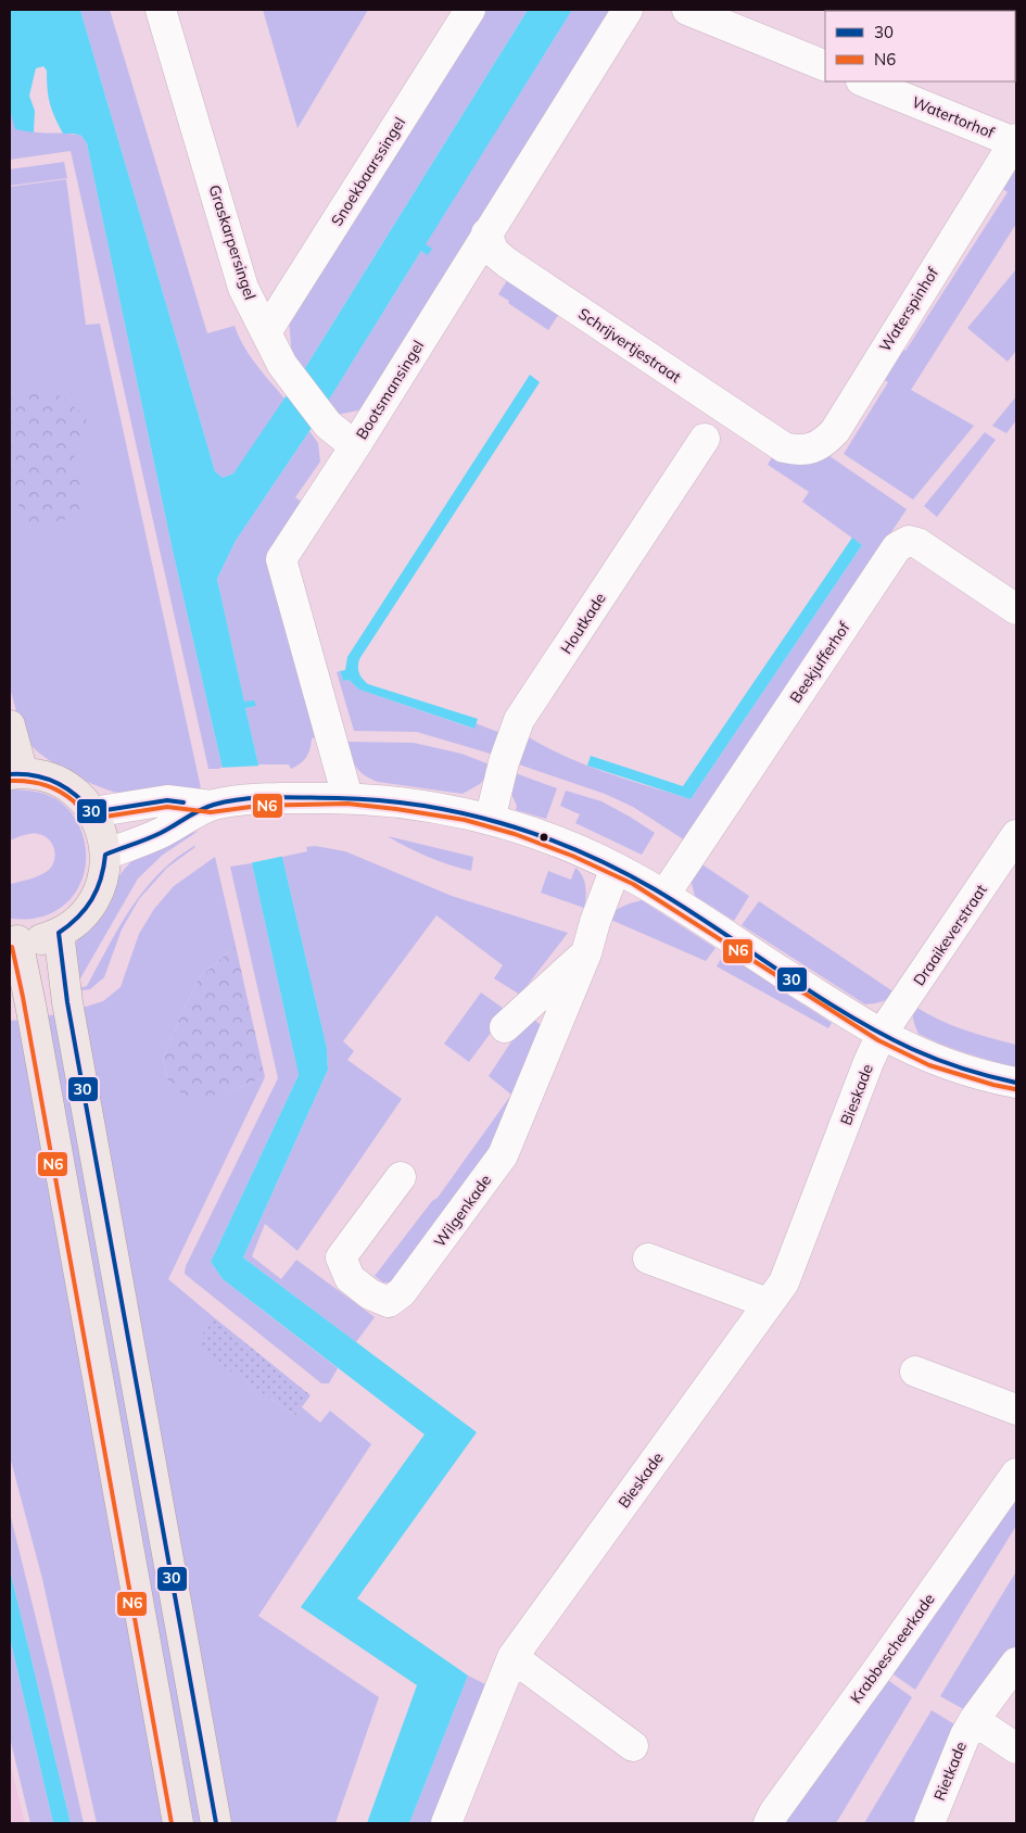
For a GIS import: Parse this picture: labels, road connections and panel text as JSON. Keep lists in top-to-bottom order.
{
  "streets": {
    "street": [
      "Watertorhof",
      "Snoekbaarssingel",
      "Graskarpersingel",
      "Waterspinhof",
      "Schrijvertjestraat",
      "Bootsmansingel",
      "Houtkade",
      "Beekjufferhof",
      "Draaikeverstraat",
      "Bieskade",
      "Wilgenkade",
      "Krabbescheerkade",
      "Rietkade"
    ]
  },
  "crossings": [
    ["Watertorhof", "Waterspinhof"],
    ["Snoekbaarssingel", "Graskarpersingel"],
    ["Graskarpersingel", "Bootsmansingel"],
    ["Waterspinhof", "Schrijvertjestraat"],
    ["Schrijvertjestraat", "Bootsmansingel"],
    ["Draaikeverstraat", "Bieskade"]
  ],
  "lines": ["transit line 30", "transit line N6"],
  "legend": ["30", "N6"]
}
